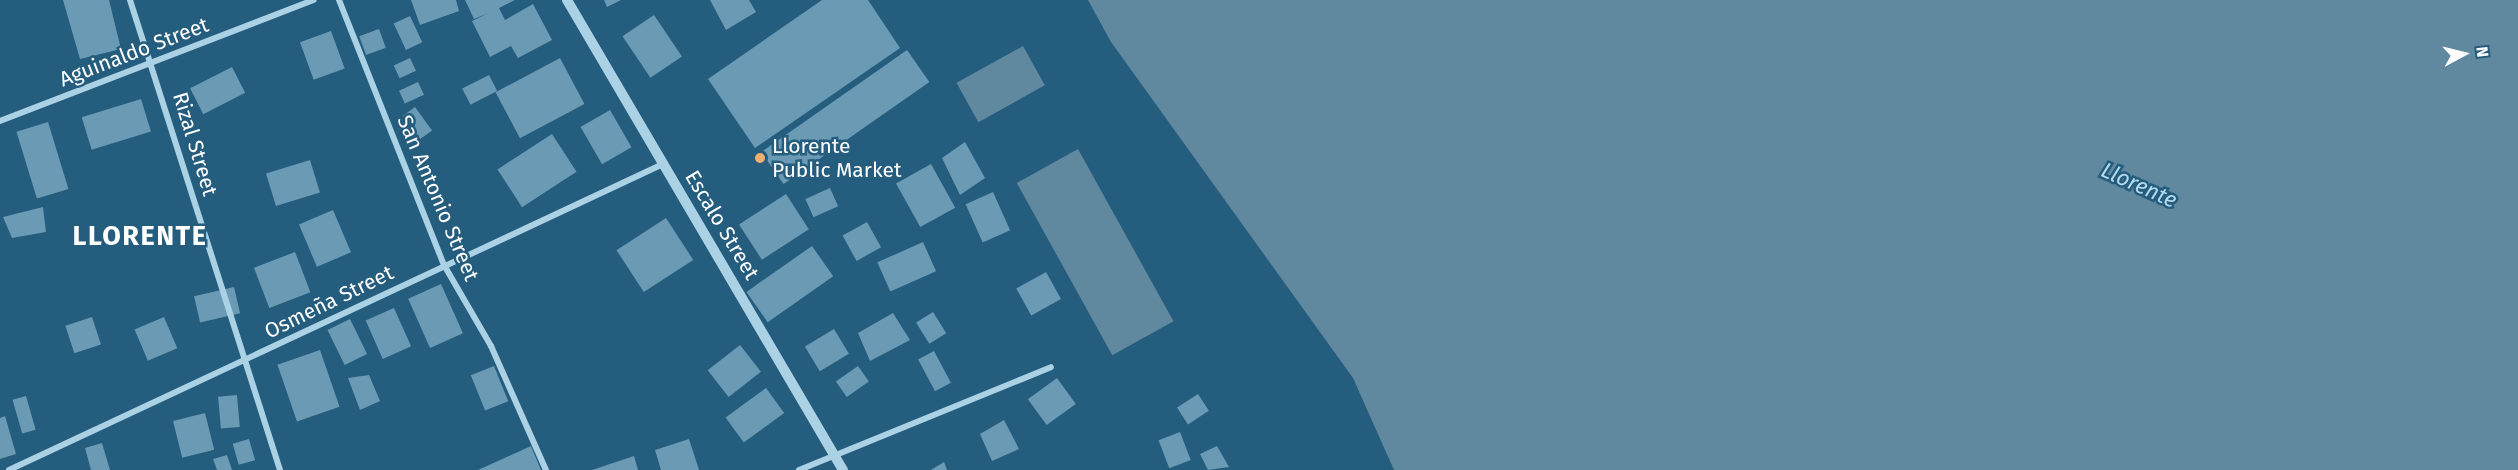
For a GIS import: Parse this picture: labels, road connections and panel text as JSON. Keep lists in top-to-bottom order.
{
  "streets": {
    "street": [
      "Aguinaldo Street",
      "Rizal Street",
      "San Antonio Street",
      "Escalo Street",
      "Osmeña Street"
    ]
  },
  "crossings": [
    ["Aguinaldo Street", "Rizal Street"],
    ["Rizal Street", "Osmeña Street"],
    ["San Antonio Street", "Osmeña Street"],
    ["Escalo Street", "Osmeña Street"]
  ],
  "districts": ["LLORENTE"],
  "water": ["Llorente"],
  "places": ["Llorente Public Market"],
  "north": "right"
}
